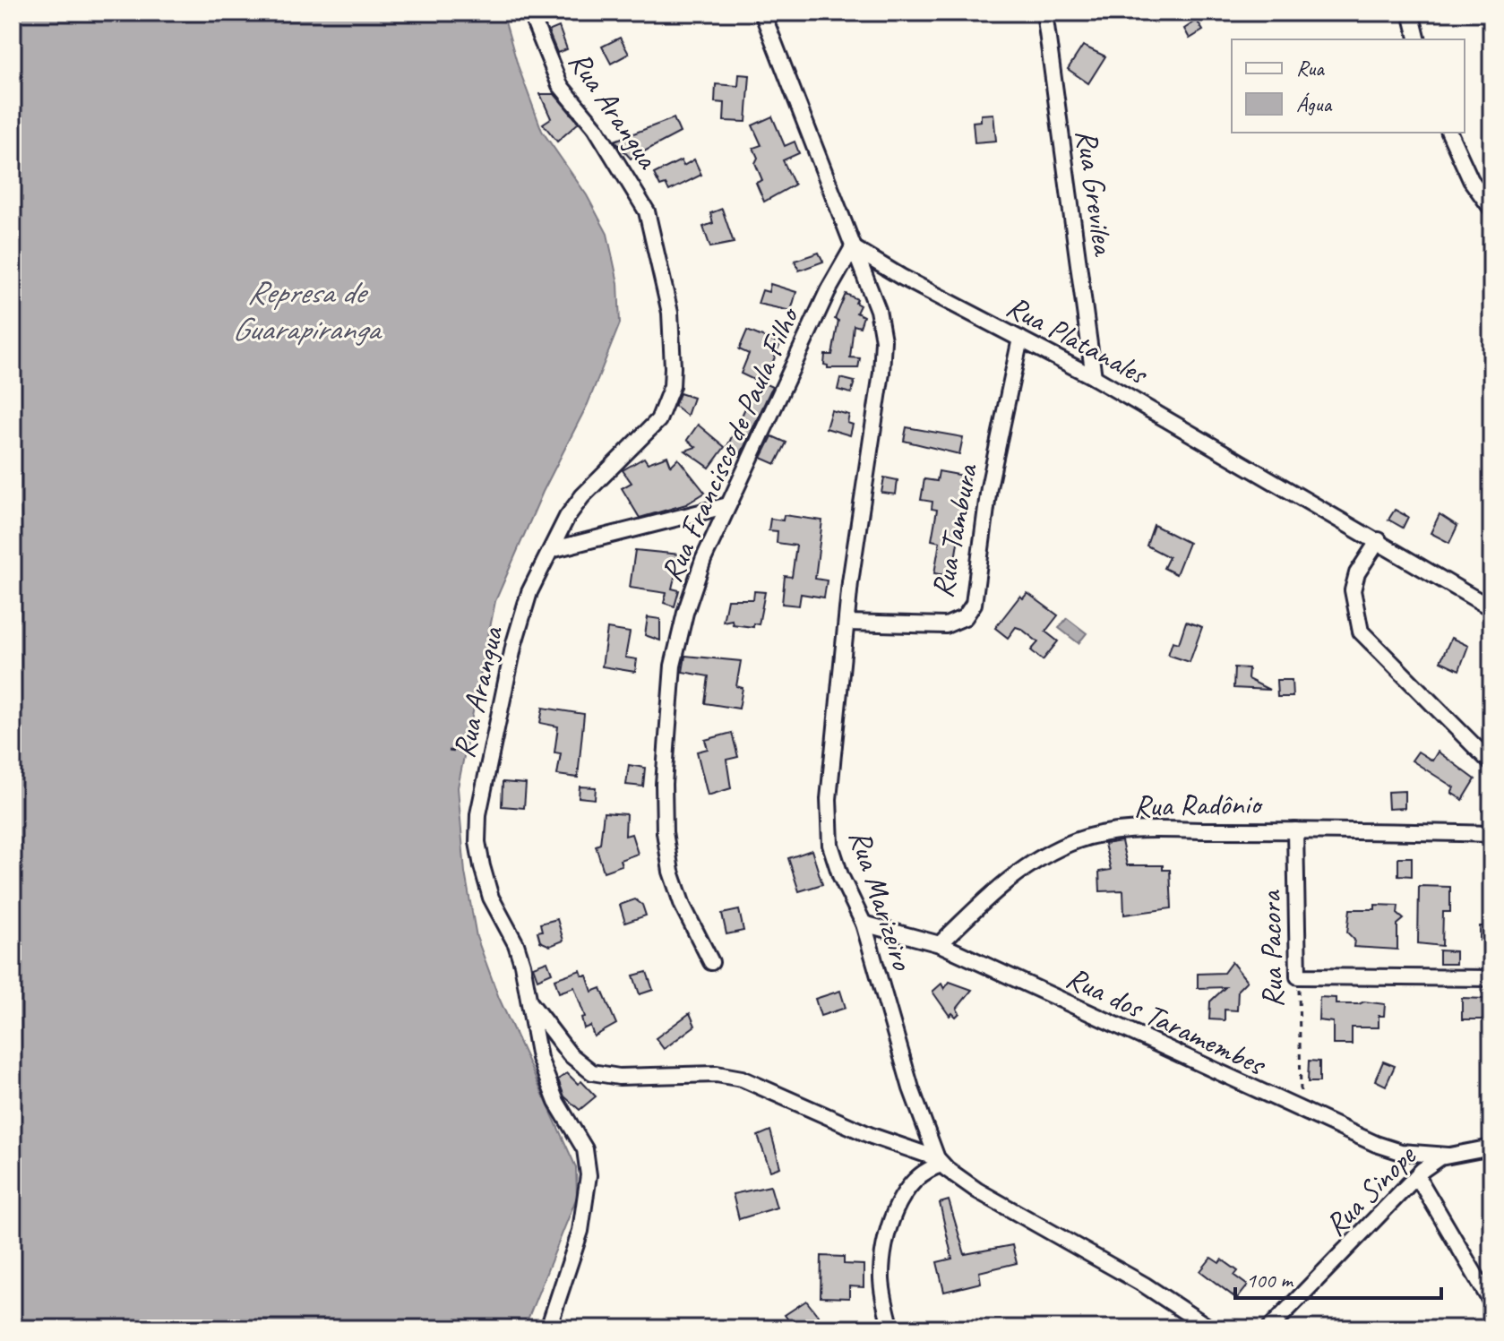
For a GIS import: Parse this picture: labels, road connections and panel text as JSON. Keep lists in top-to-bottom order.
{
  "streets": {
    "street": [
      "Rua Arangua",
      "Rua Grevilea",
      "Rua Platanales",
      "Rua Francisco de Paula Filho",
      "Rua Tambura",
      "Rua Radônio",
      "Rua Marizeiro",
      "Rua Pacora",
      "Rua dos Taramembes",
      "Rua Sinope"
    ]
  },
  "crossings": [
    ["Rua Arangua", "Rua Marizeiro"],
    ["Rua Grevilea", "Rua Platanales"],
    ["Rua Platanales", "Rua Francisco de Paula Filho"],
    ["Rua Platanales", "Rua Tambura"],
    ["Rua Platanales", "Rua Marizeiro"],
    ["Rua Francisco de Paula Filho", "Rua Marizeiro"],
    ["Rua Tambura", "Rua Marizeiro"],
    ["Rua Radônio", "Rua Pacora"],
    ["Rua Radônio", "Rua dos Taramembes"],
    ["Rua Marizeiro", "Rua dos Taramembes"],
    ["Rua Pacora", "Rua dos Taramembes"],
    ["Rua dos Taramembes", "Rua Sinope"]
  ],
  "water": ["Represa de Guarapiranga"],
  "legend": ["Rua", "Água"],
  "scale_bar": "100 m"
}
